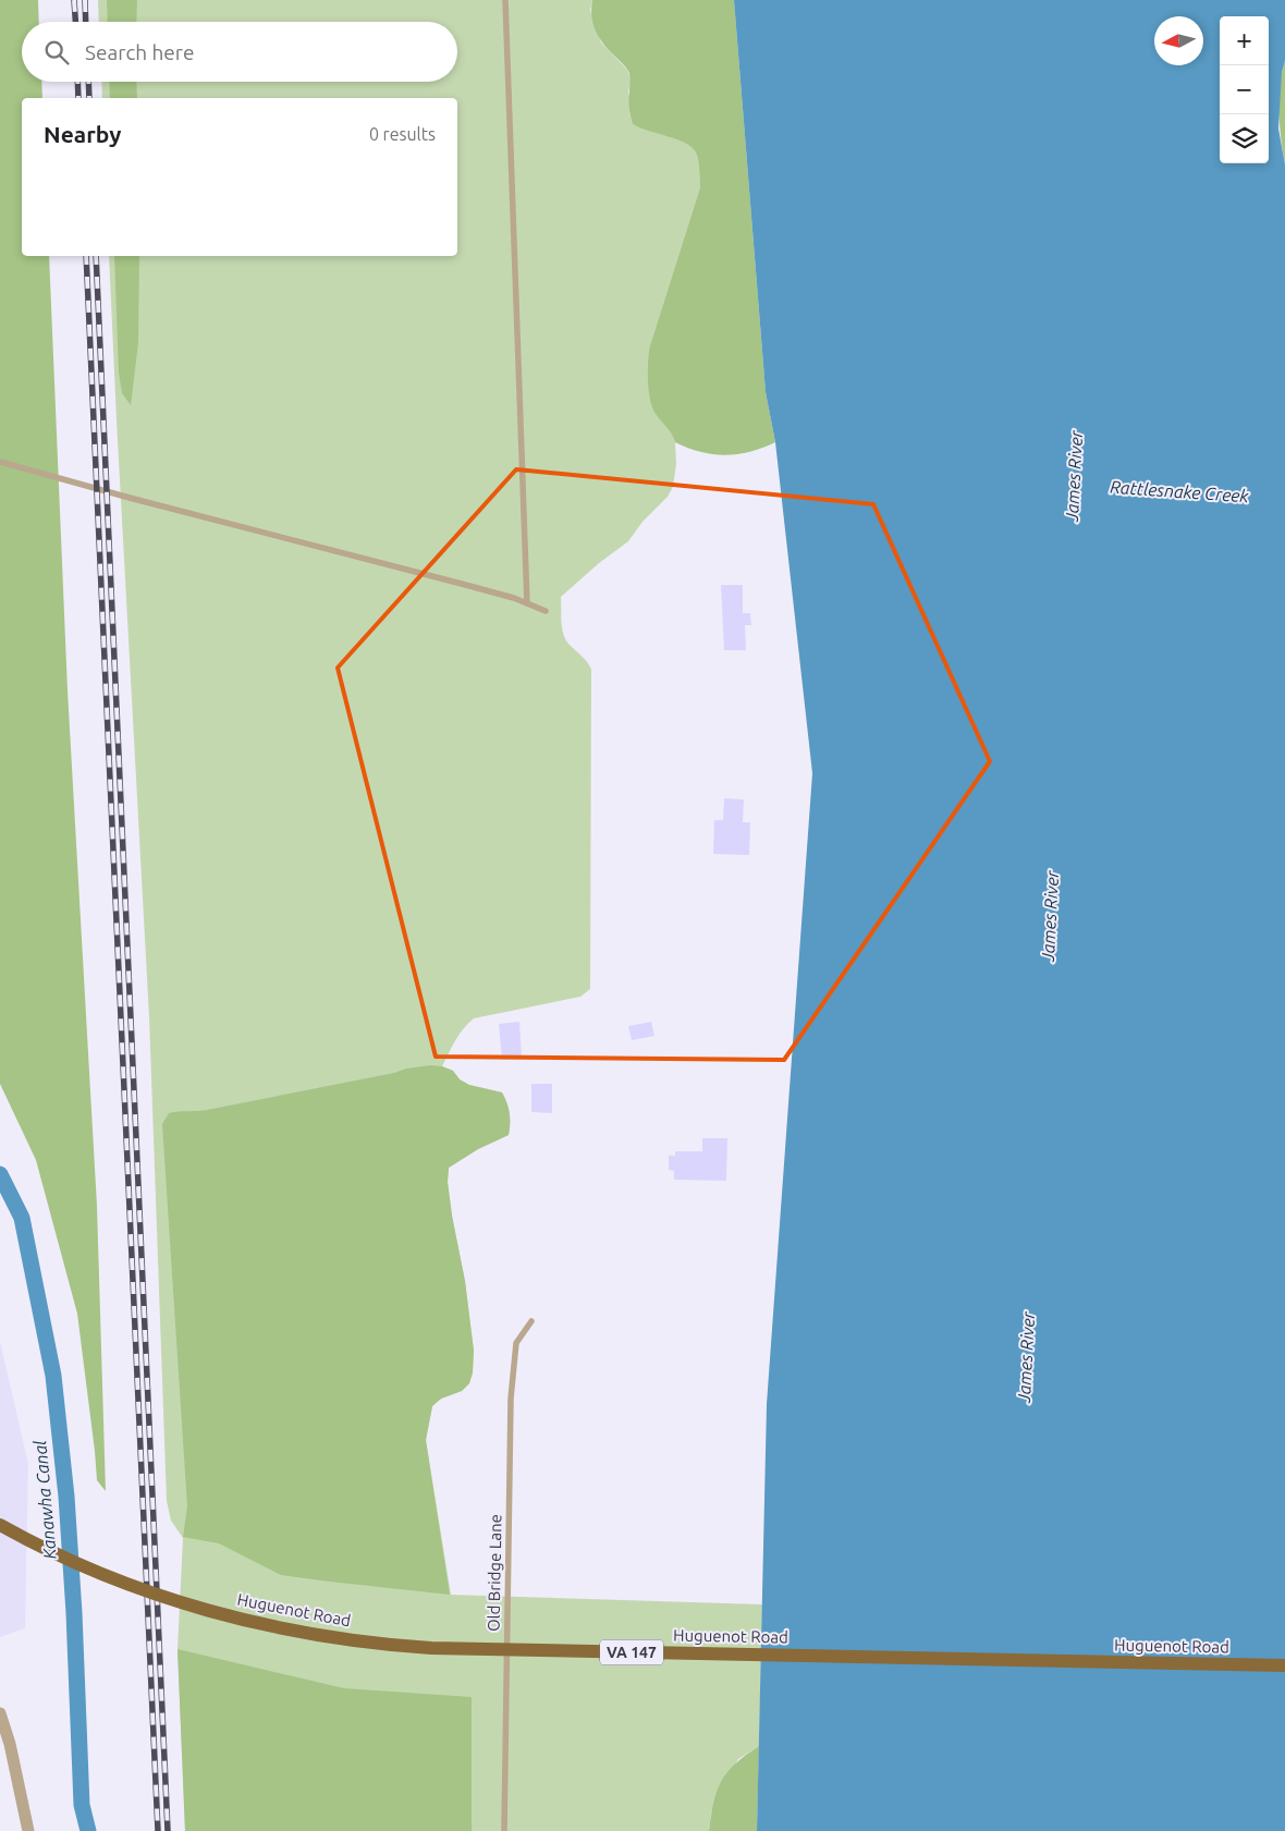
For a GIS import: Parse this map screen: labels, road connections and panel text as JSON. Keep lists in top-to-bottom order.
{
  "streets": {
    "main road": ["Huguenot Road", "VA 147"],
    "lane": ["Old Bridge Lane"]
  },
  "water": ["James River", "Rattlesnake Creek", "Kanawha Canal"],
  "north": "left",
  "page": {
    "map_buttons": ["+", "−"],
    "search": "Search here",
    "heading": ["Nearby", "0 results"]
  }
}
